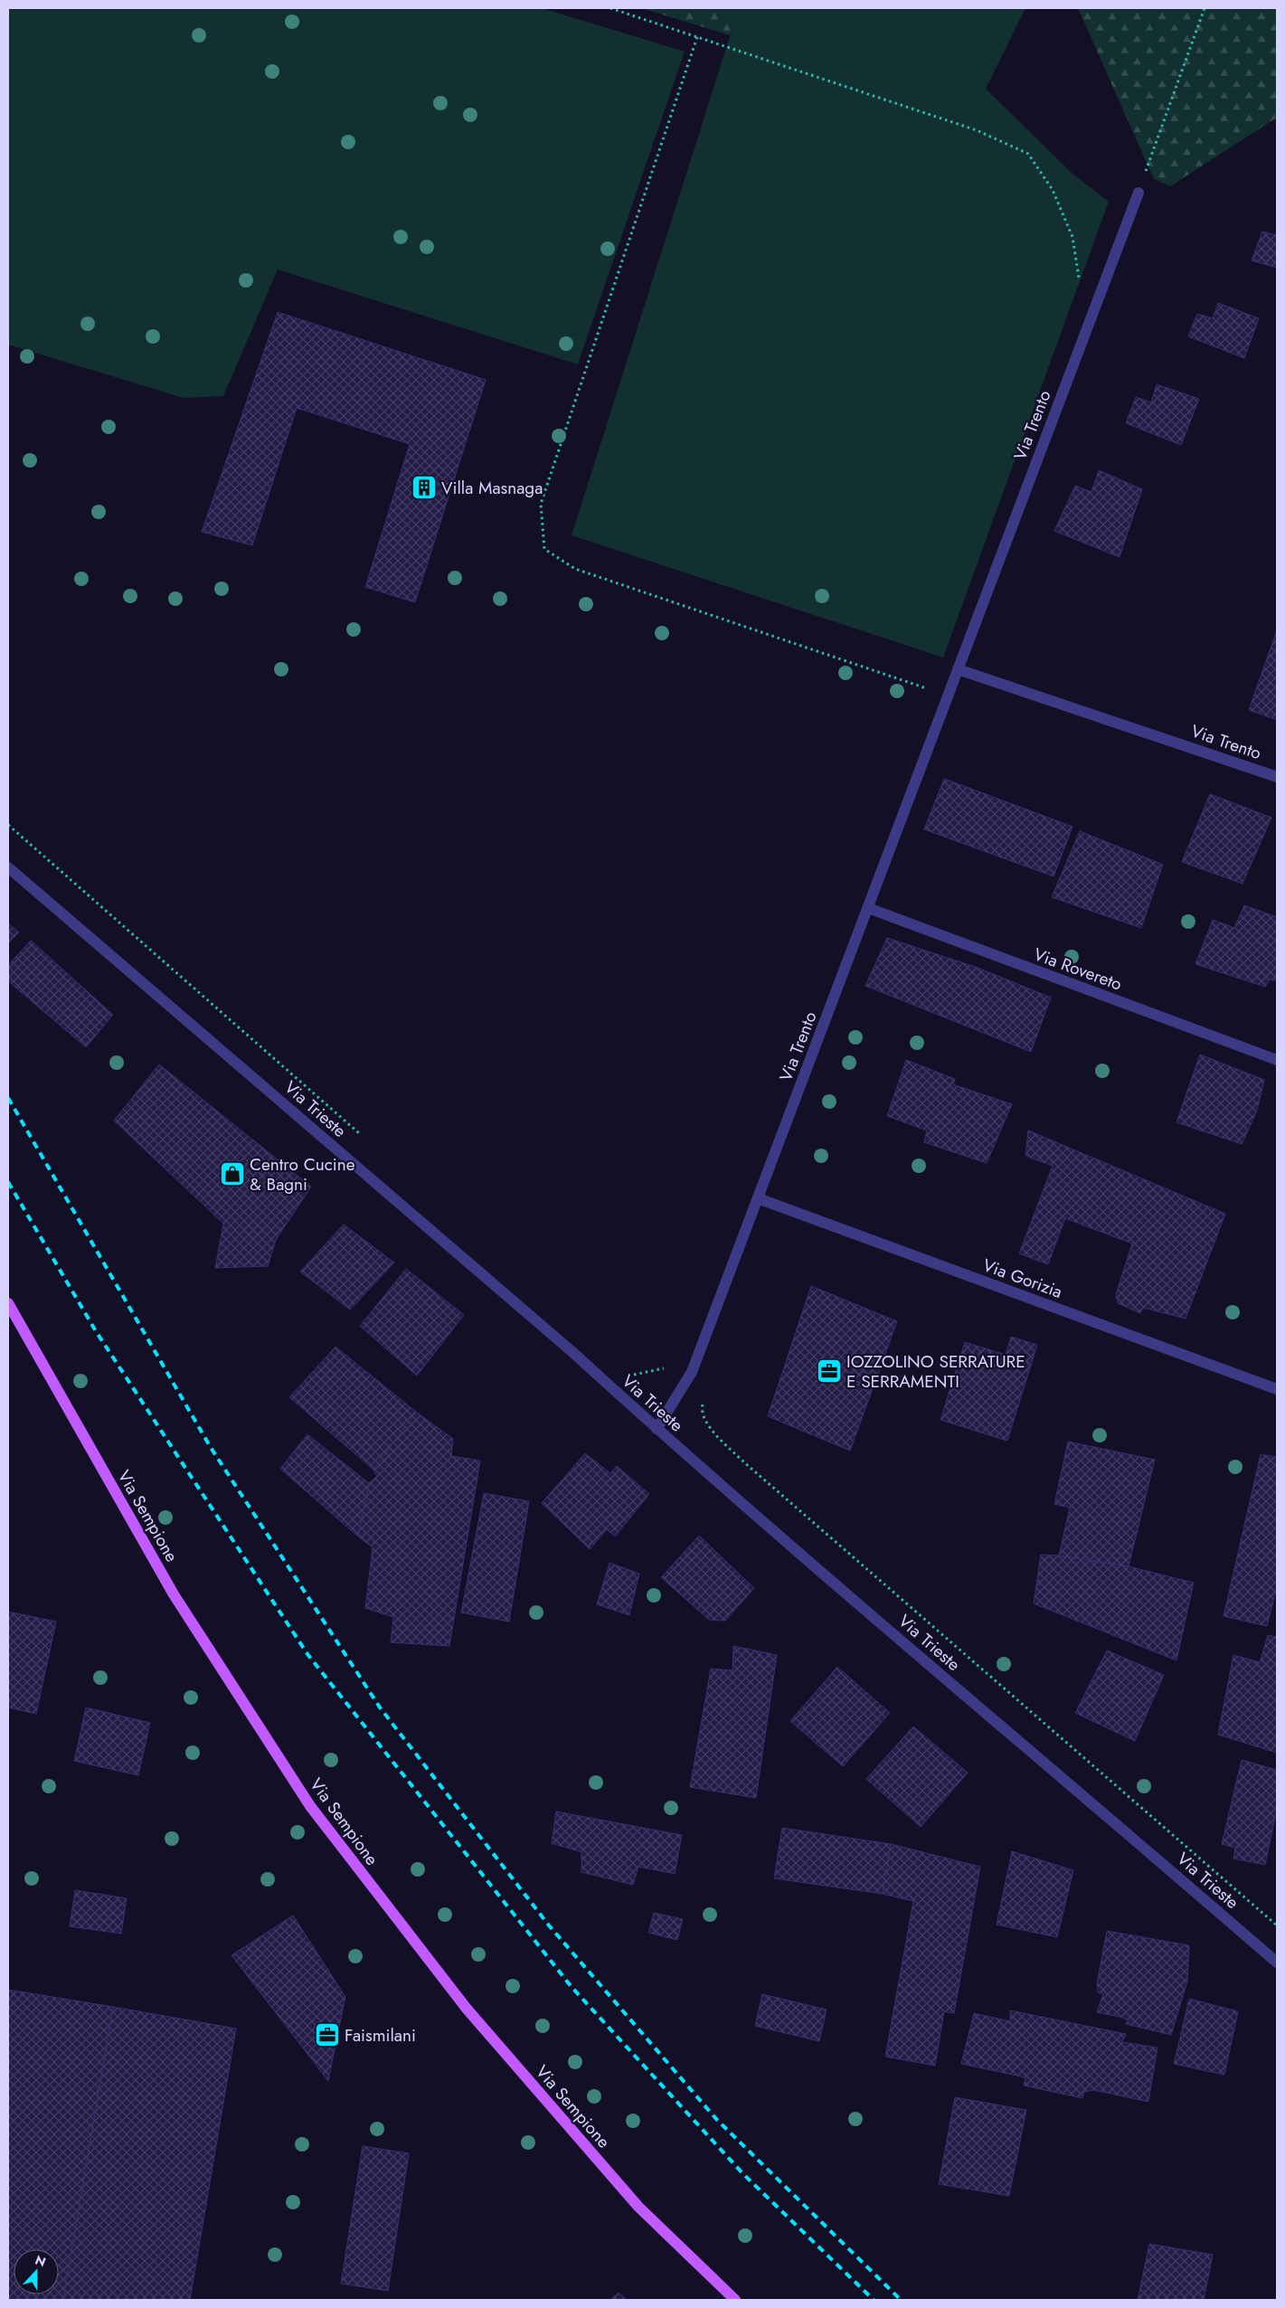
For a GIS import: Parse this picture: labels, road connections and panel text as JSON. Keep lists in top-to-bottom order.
{
  "streets": {
    "main road": ["Via Sempione"],
    "street": [
      "Via Trento",
      "Via Rovereto",
      "Via Trieste",
      "Via Gorizia"
    ]
  },
  "crossings": [
    ["Via Trento", "Via Rovereto"],
    ["Via Trento", "Via Trieste"],
    ["Via Trento", "Via Gorizia"]
  ],
  "places": {
    "building": ["Villa Masnaga"],
    "shop": ["Centro Cucine & Bagni"],
    "office": ["IOZZOLINO SERRATURE E SERRAMENTI", "Faismilani"]
  },
  "north": "top"
}
